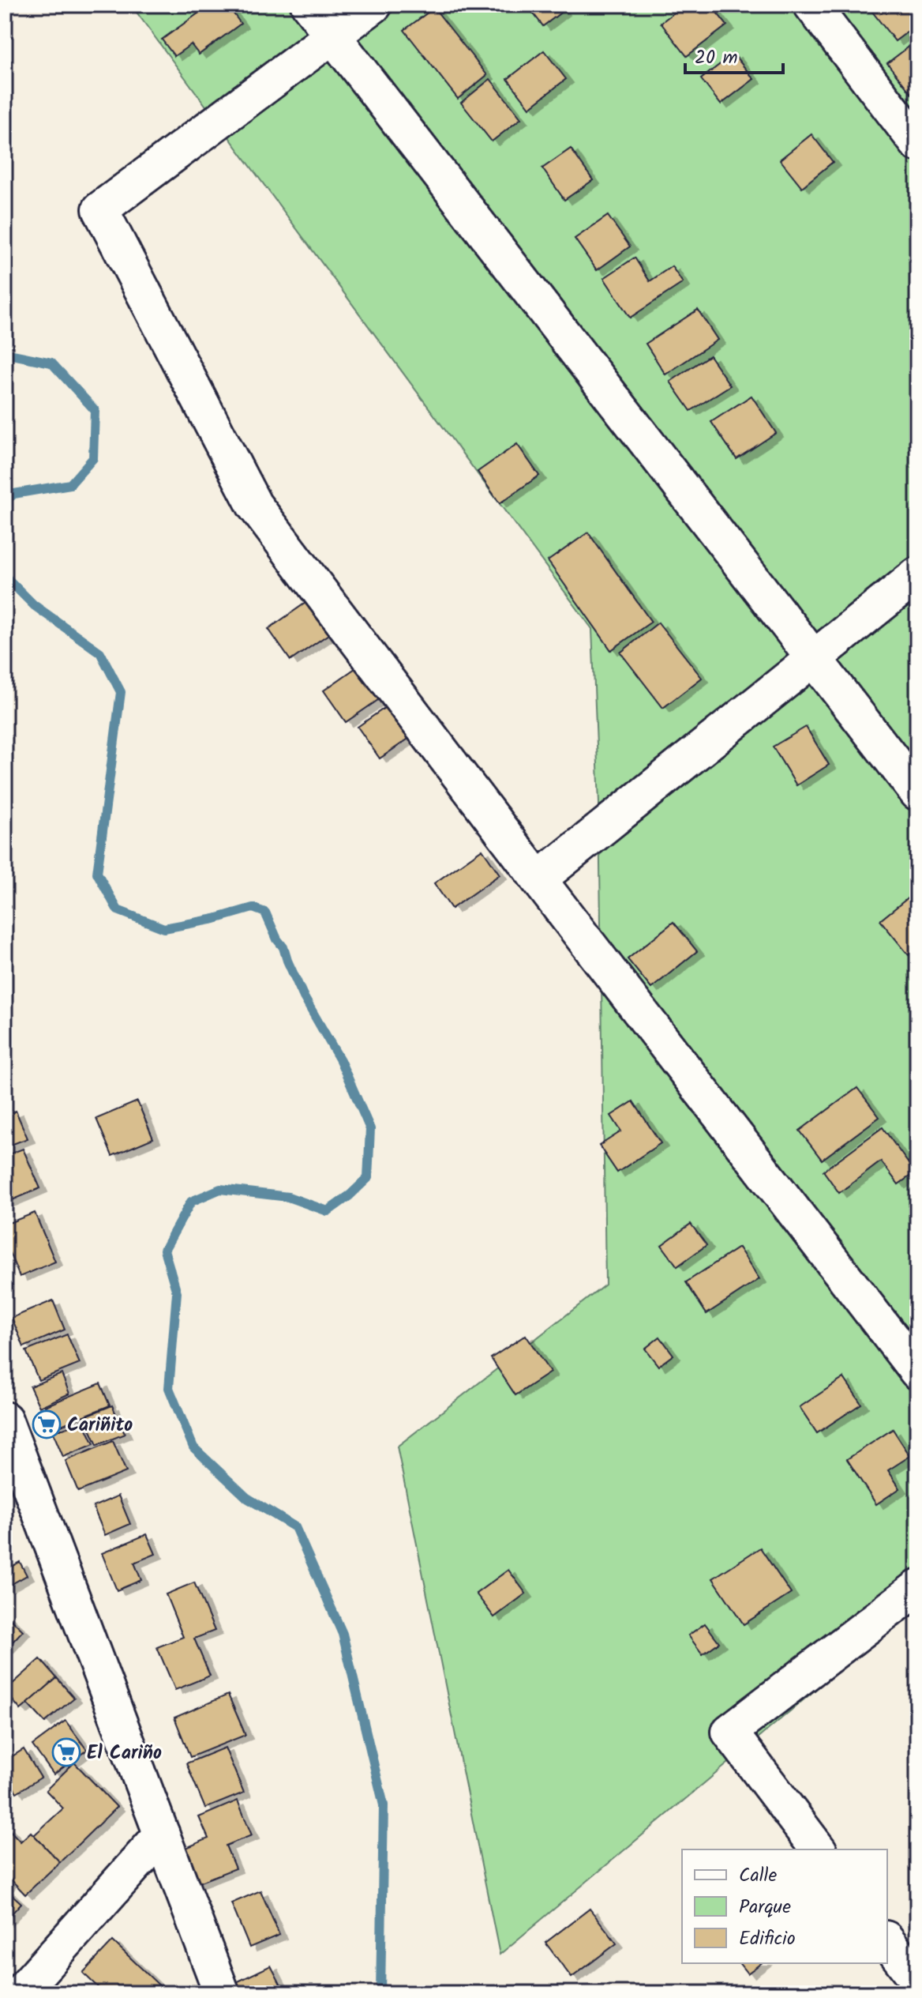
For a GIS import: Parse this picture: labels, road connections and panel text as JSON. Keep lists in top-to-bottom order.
{
  "places": {
    "supermarket": ["Cariñito", "El Cariño"]
  },
  "legend": ["Calle", "Parque", "Edificio"],
  "scale_bar": "20 m"
}
